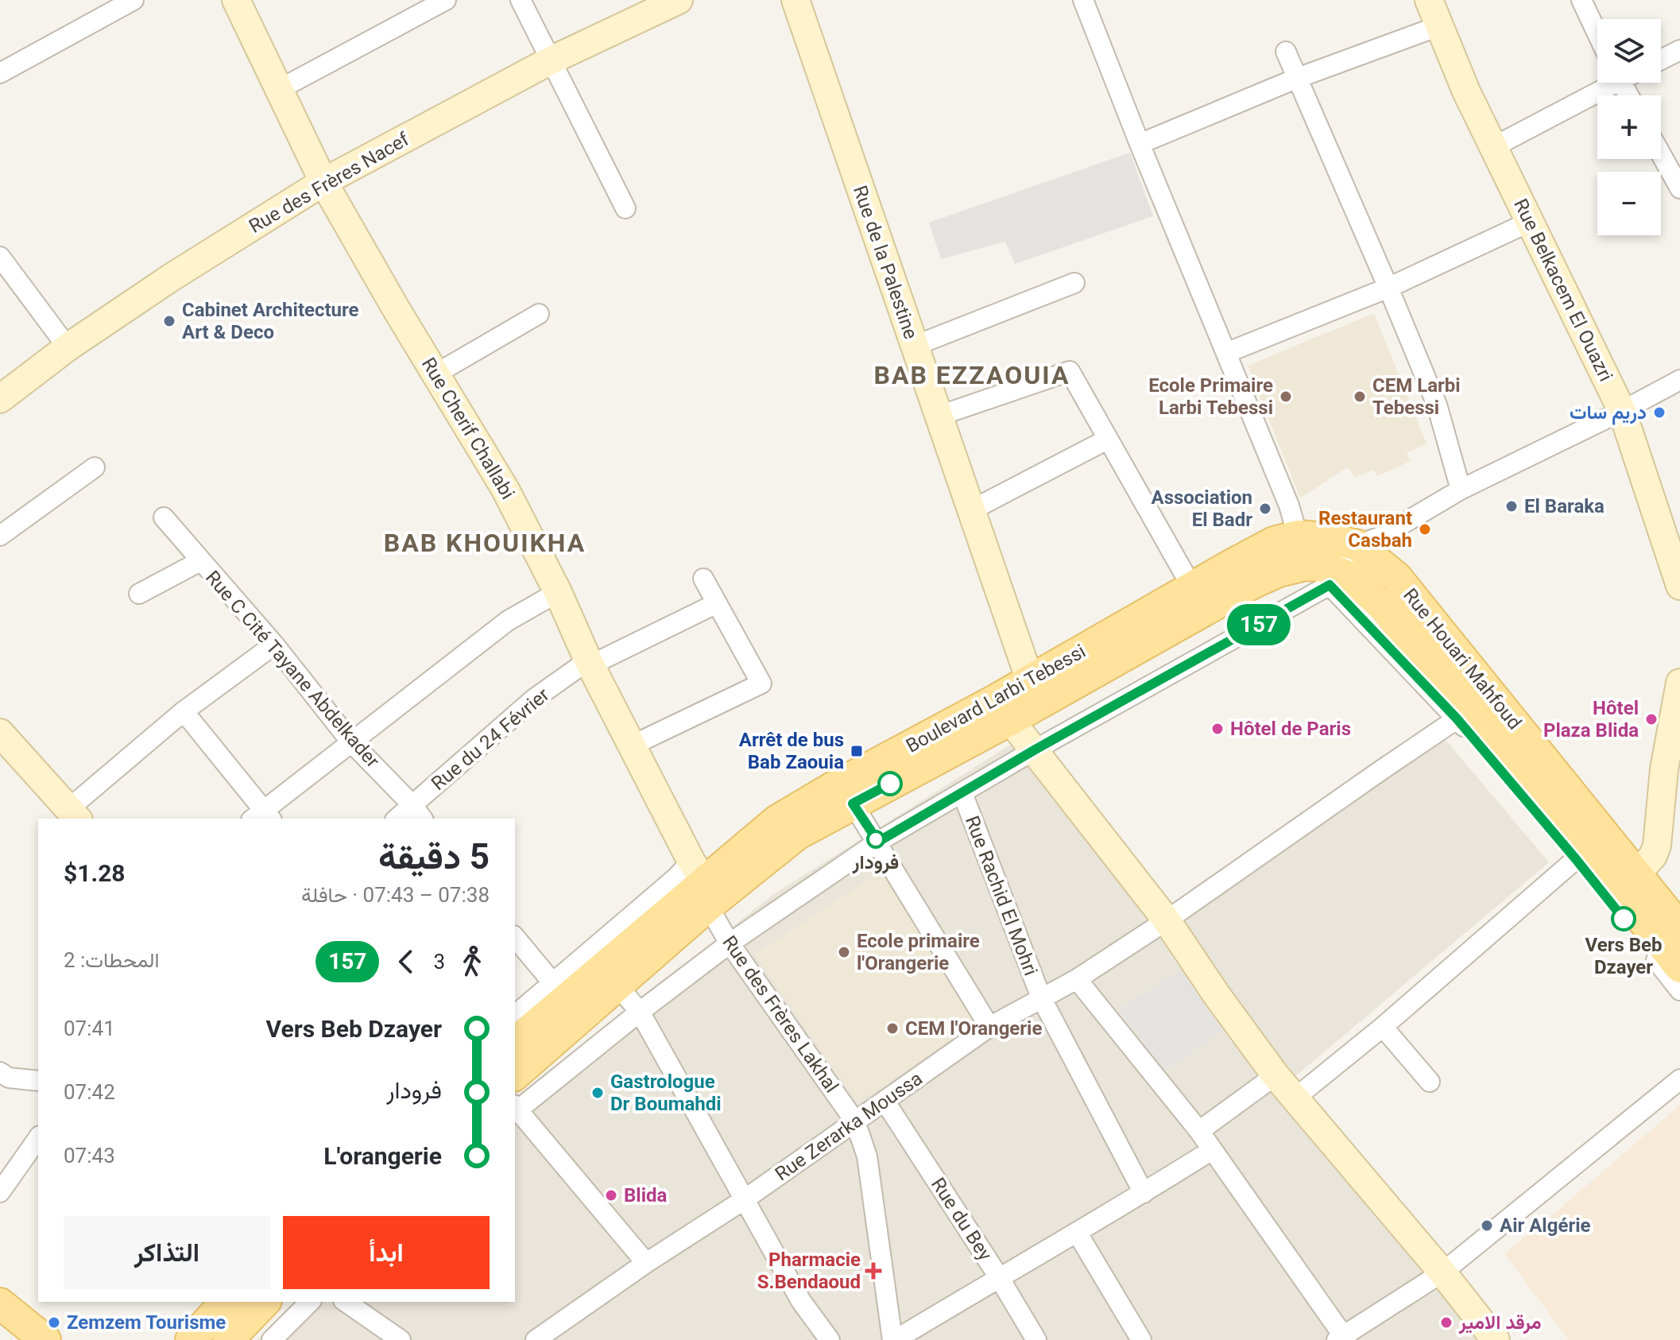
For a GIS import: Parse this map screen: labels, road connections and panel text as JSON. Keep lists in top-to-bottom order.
{
  "streets": {
    "main road": ["Rue Houari Mahfoud", "Boulevard Larbi Tebessi"],
    "street": [
      "Rue des Frères Nacef",
      "Rue de la Palestine",
      "Rue Belkacem El Ouazri",
      "Rue Cherif Challabi",
      "Rue C Cité Tayane Abdelkader",
      "Rue du 24 Février",
      "Rue Rachid El Mohri",
      "Rue des Frères Lakhal",
      "Rue Zerarka Moussa",
      "Rue du Bey"
    ]
  },
  "crossings": [
    ["Rue des Frères Nacef", "Rue Cherif Challabi"],
    ["Rue de la Palestine", "Boulevard Larbi Tebessi"],
    ["Rue Cherif Challabi", "Boulevard Larbi Tebessi"],
    ["Rue Cherif Challabi", "Rue du 24 Février"],
    ["Rue Cherif Challabi", "Rue des Frères Lakhal"],
    ["Rue Houari Mahfoud", "Boulevard Larbi Tebessi"],
    ["Rue Houari Mahfoud", "Rue Zerarka Moussa"],
    ["Rue C Cité Tayane Abdelkader", "Rue du 24 Février"],
    ["Boulevard Larbi Tebessi", "Rue des Frères Lakhal"],
    ["Rue Rachid El Mohri", "Rue Zerarka Moussa"],
    ["Rue des Frères Lakhal", "Rue Zerarka Moussa"],
    ["Rue Zerarka Moussa", "Rue du Bey"]
  ],
  "districts": ["BAB EZZAOUIA", "BAB KHOUIKHA"],
  "places": {
    "other": [
      "Cabinet Architecture Art & Deco",
      "Ecole Primaire Larbi Tebessi",
      "CEM Larbi Tebessi",
      "دريم سات",
      "El Baraka",
      "Association El Badr",
      "Restaurant Casbah",
      "Hôtel Plaza Blida",
      "Hôtel de Paris",
      "فرودار",
      "Vers Beb Dzayer",
      "Ecole primaire l'Orangerie",
      "CEM l'Orangerie",
      "Gastrologue Dr Boumahdi",
      "Blida",
      "Air Algérie",
      "Zemzem Tourisme",
      "مرقد الامير"
    ],
    "transit": ["Arrêt de bus Bab Zaouia"],
    "health": ["Pharmacie S.Bendaoud"]
  },
  "lines": ["bus line 157"],
  "page": {
    "on_map": "157",
    "map_buttons": ["+", "−"],
    "heading": ["5 دقيقة", "07:38 – 07:43 · حافلة", "$1.28"],
    "legs": ["3", "157", "المحطات: 2"],
    "list": [
      {
        "name": "Vers Beb Dzayer",
        "value": "07:41"
      },
      {
        "name": "فرودار",
        "value": "07:42"
      },
      {
        "name": "L'orangerie",
        "value": "07:43"
      }
    ],
    "buttons": ["ابدأ", "التذاكر"]
  }
}
